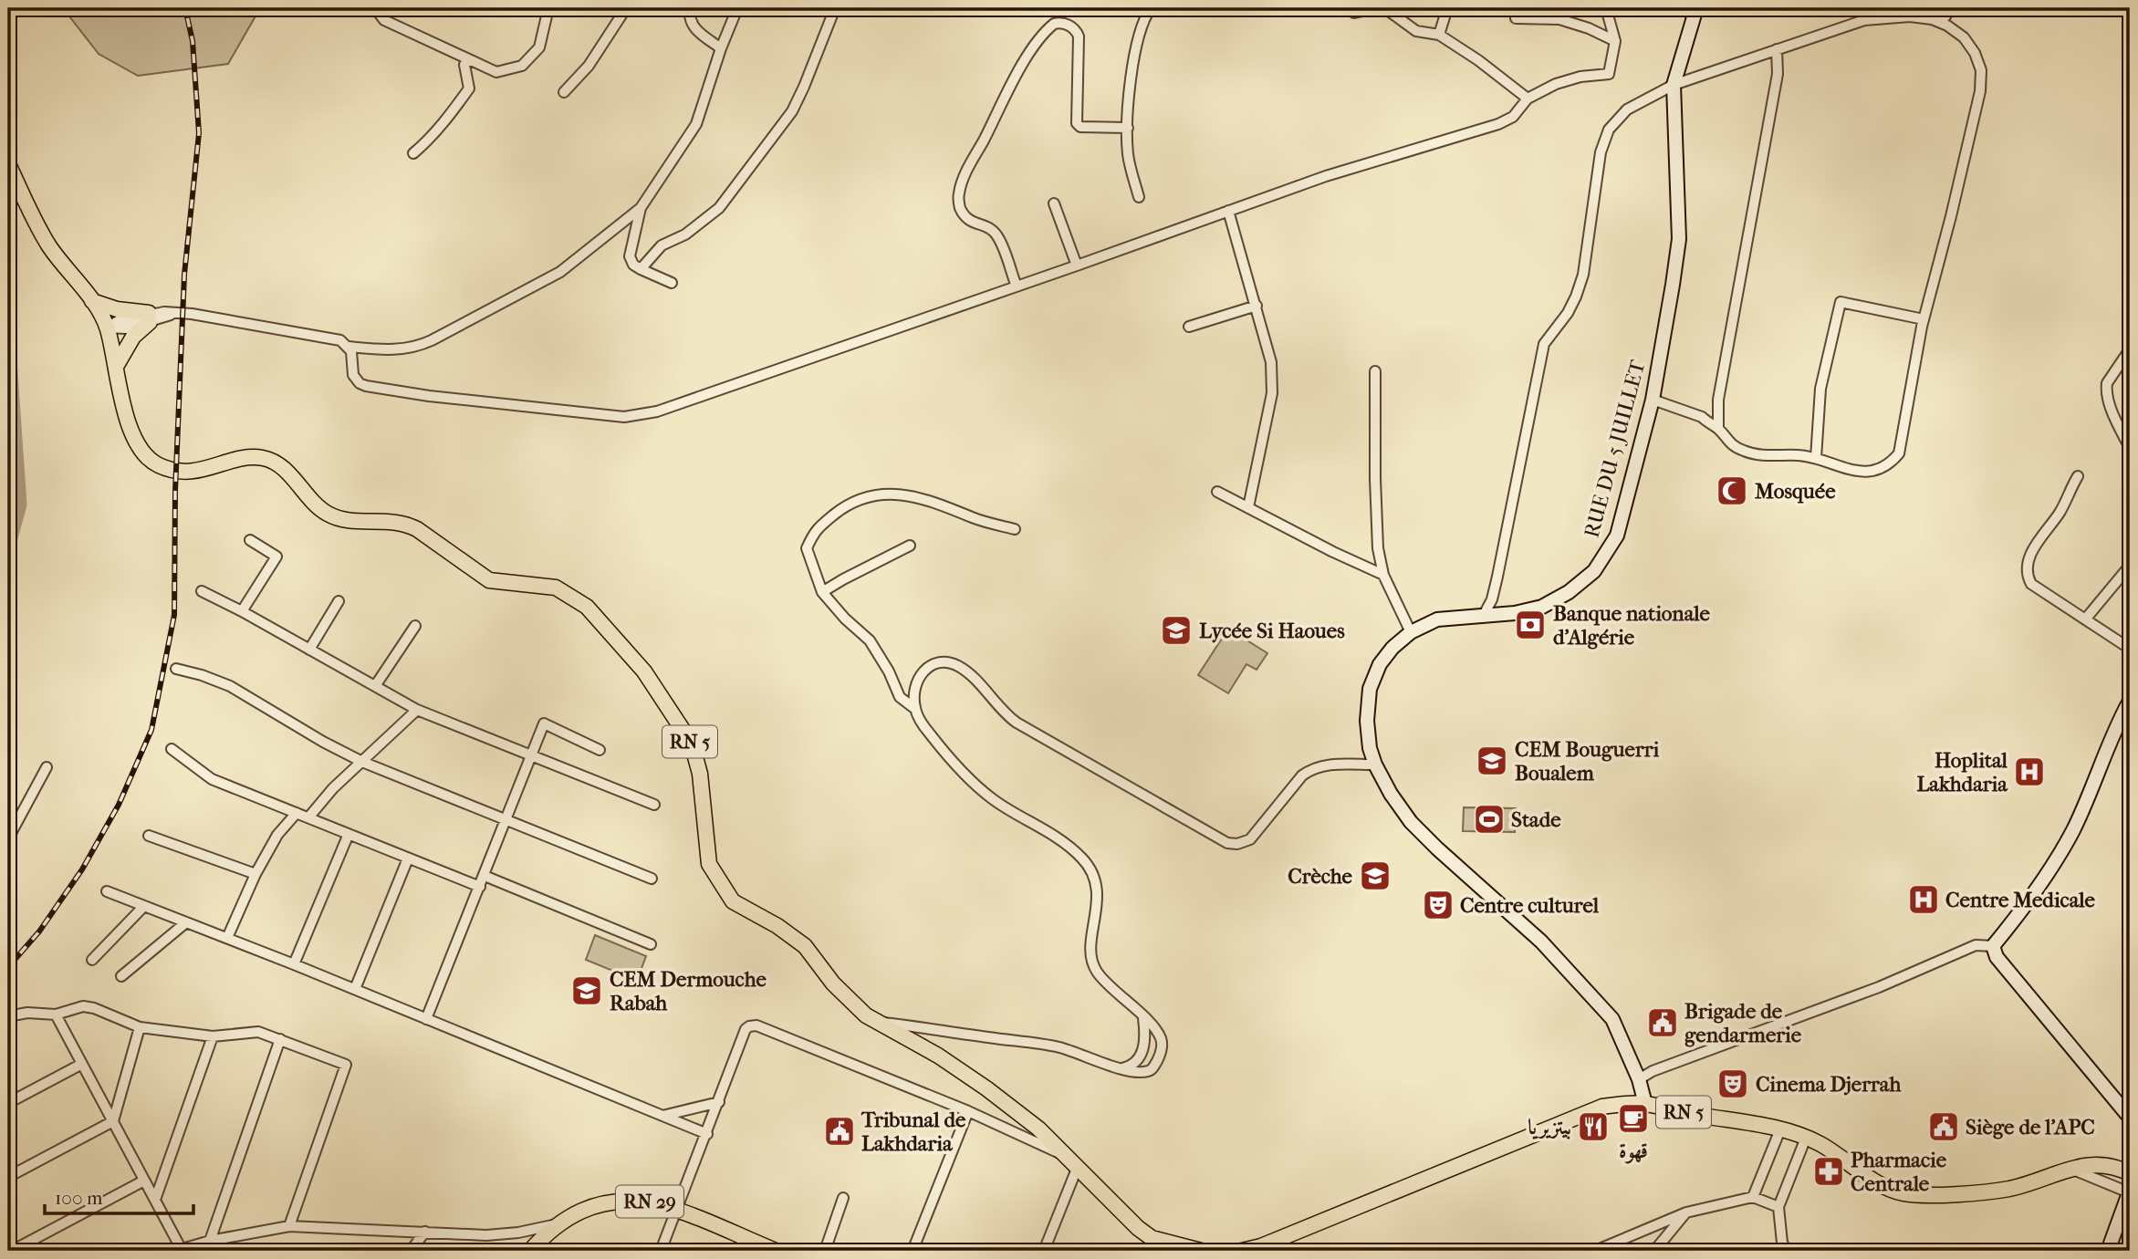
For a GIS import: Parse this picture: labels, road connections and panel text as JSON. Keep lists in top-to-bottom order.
{
  "streets": {
    "main road": ["RN 5", "RN 29"],
    "street": ["RUE DU 5 JUILLET"]
  },
  "crossings": [
    ["RUE DU 5 JUILLET", "RN 5"]
  ],
  "places": {
    "mosque": ["Mosquée"],
    "bank": ["Banque nationale d'Algérie"],
    "school or university": [
      "Lycée Si Haoues",
      "CEM Bouguerri Boualem",
      "Crèche",
      "CEM Dermouche Rabah"
    ],
    "hospital": ["Hoplital Lakhdaria", "Centre Medicale"],
    "sports": ["Stade"],
    "theatre": ["Centre culturel", "Cinema Djerrah"],
    "public building": ["Brigade de gendarmerie", "Siège de l'APC", "Tribunal de Lakhdaria"],
    "cafe": ["قهوة"],
    "restaurant": ["بيتزيريا"],
    "pharmacy": ["Pharmacie Centrale"]
  },
  "scale_bar": "100 m"
}
